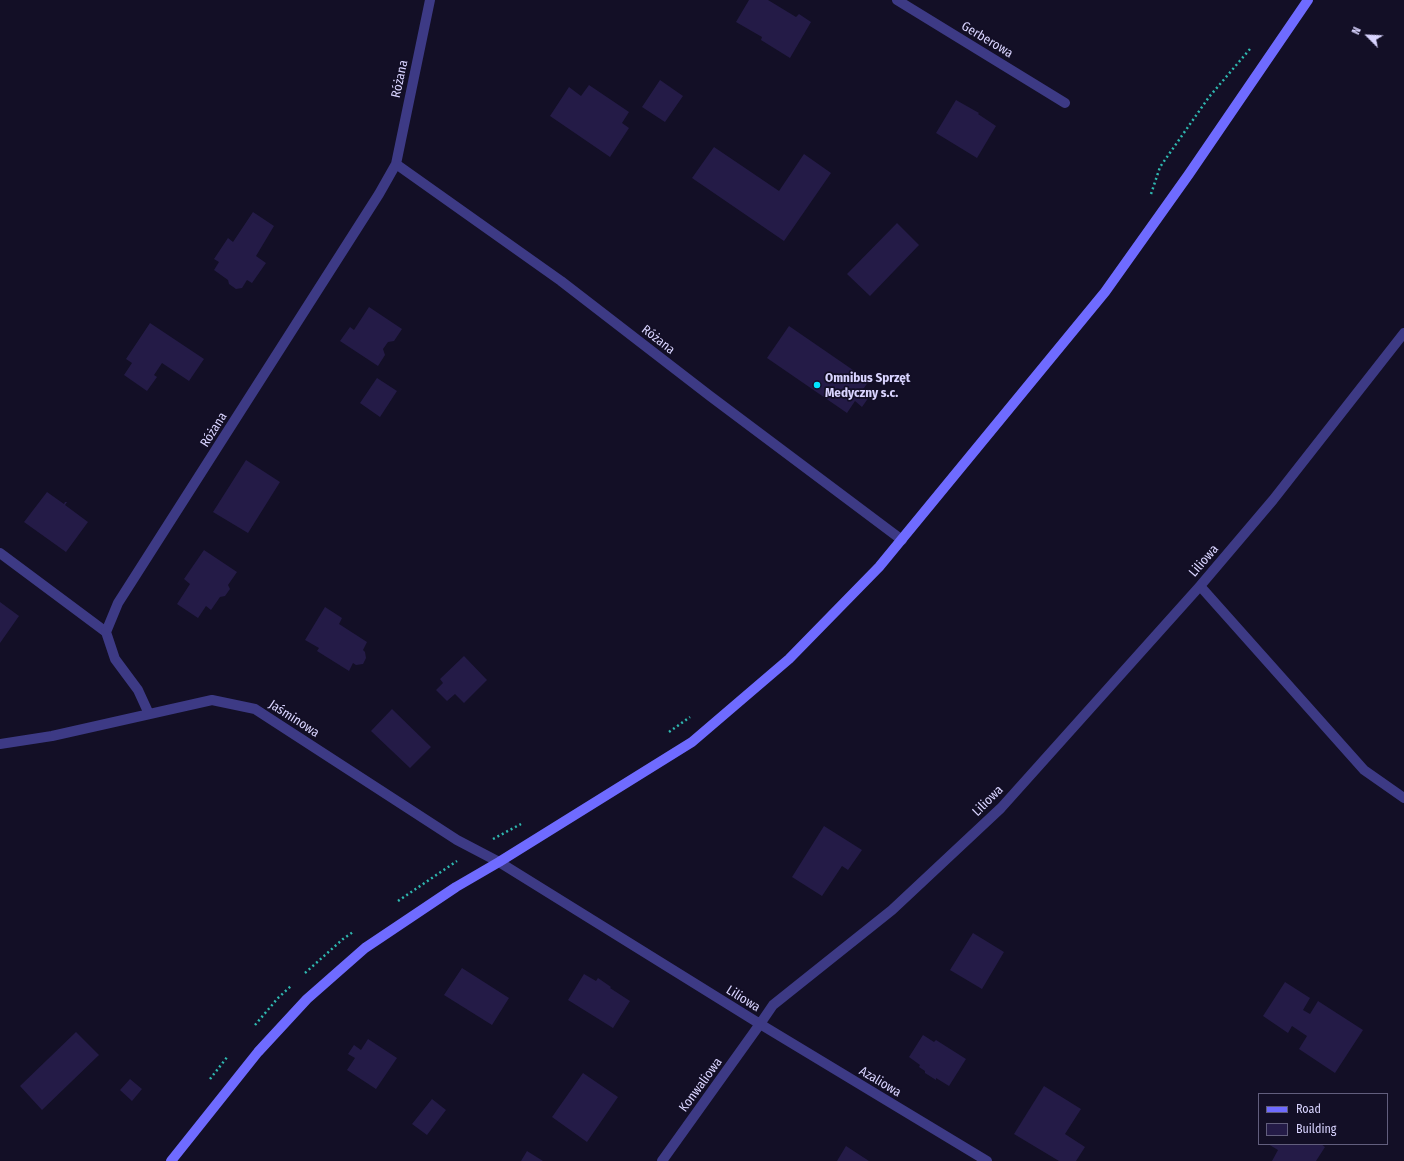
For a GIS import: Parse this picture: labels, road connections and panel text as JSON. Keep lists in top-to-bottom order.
{
  "streets": {
    "street": [
      "Gerberowa",
      "Różana",
      "Liliowa",
      "Jaśminowa",
      "Azaliowa",
      "Konwaliowa"
    ]
  },
  "crossings": [
    ["Liliowa", "Jaśminowa"],
    ["Liliowa", "Azaliowa"],
    ["Liliowa", "Konwaliowa"],
    ["Azaliowa", "Konwaliowa"]
  ],
  "places": ["Omnibus Sprzęt Medyczny s.c."],
  "legend": ["Road", "Building"],
  "north": "top left"
}
